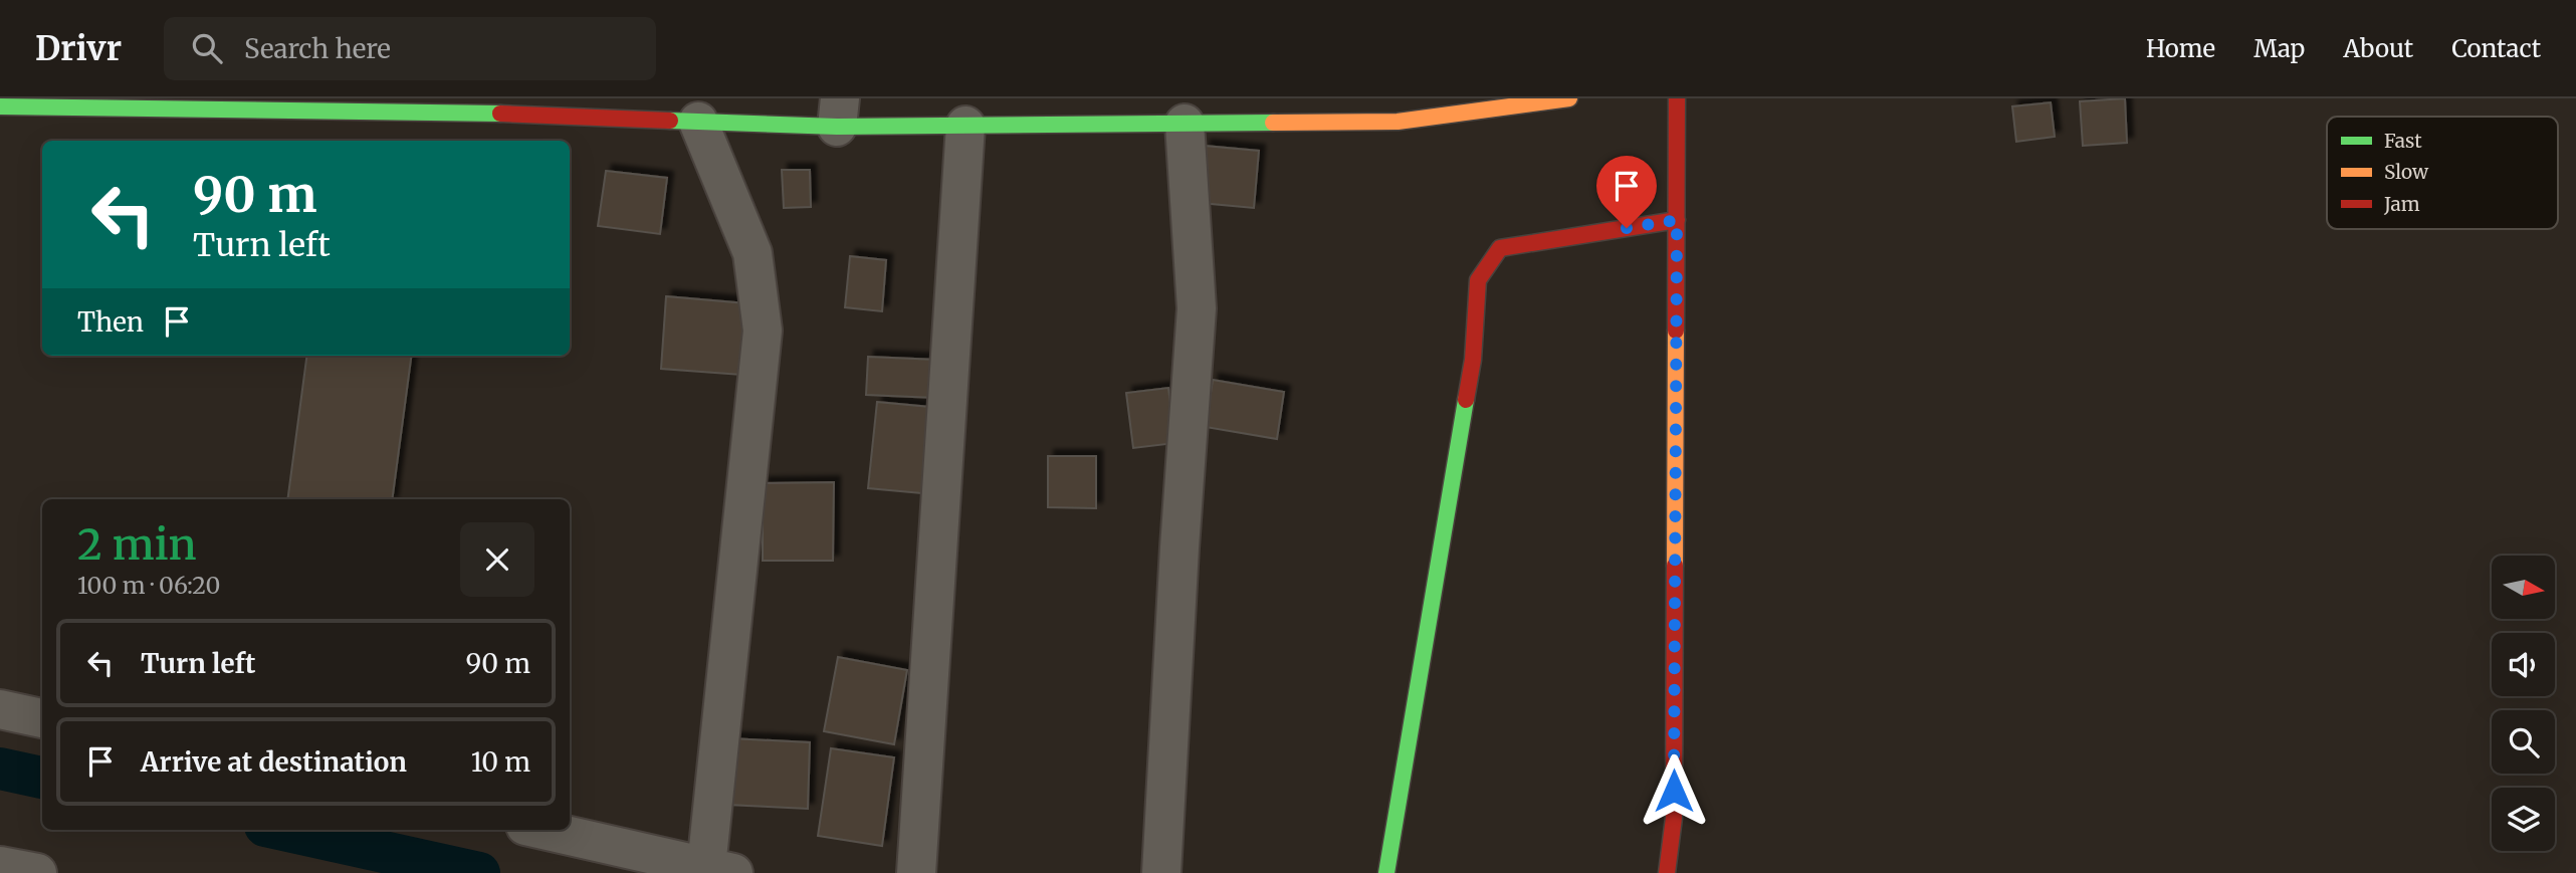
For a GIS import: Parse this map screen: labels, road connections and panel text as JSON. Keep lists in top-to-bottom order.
{
  "legend": ["Fast", "Slow", "Jam"],
  "north": "right",
  "page": {
    "header": "Drivr",
    "search": "Search here",
    "nav": [
      "Home",
      "Map",
      "About",
      "Contact"
    ],
    "turn": ["90 m", "Turn left"],
    "then": "Then",
    "heading": ["2 min", "100 m · 06:20"],
    "list": [
      {
        "name": "Turn left",
        "value": "90 m"
      },
      {
        "name": "Arrive at destination",
        "value": "10 m"
      }
    ]
  }
}
